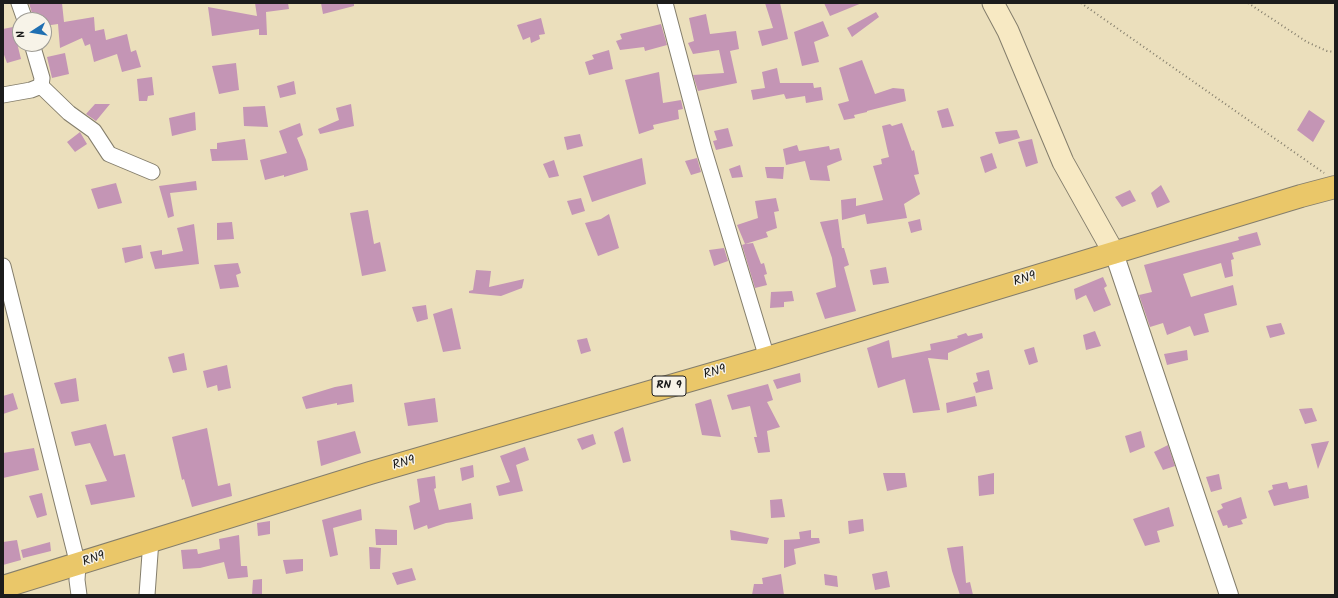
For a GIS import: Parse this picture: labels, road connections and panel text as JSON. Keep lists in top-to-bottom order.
{
  "streets": {
    "main road": ["RN9", "RN 9"]
  },
  "north": "left"
}
